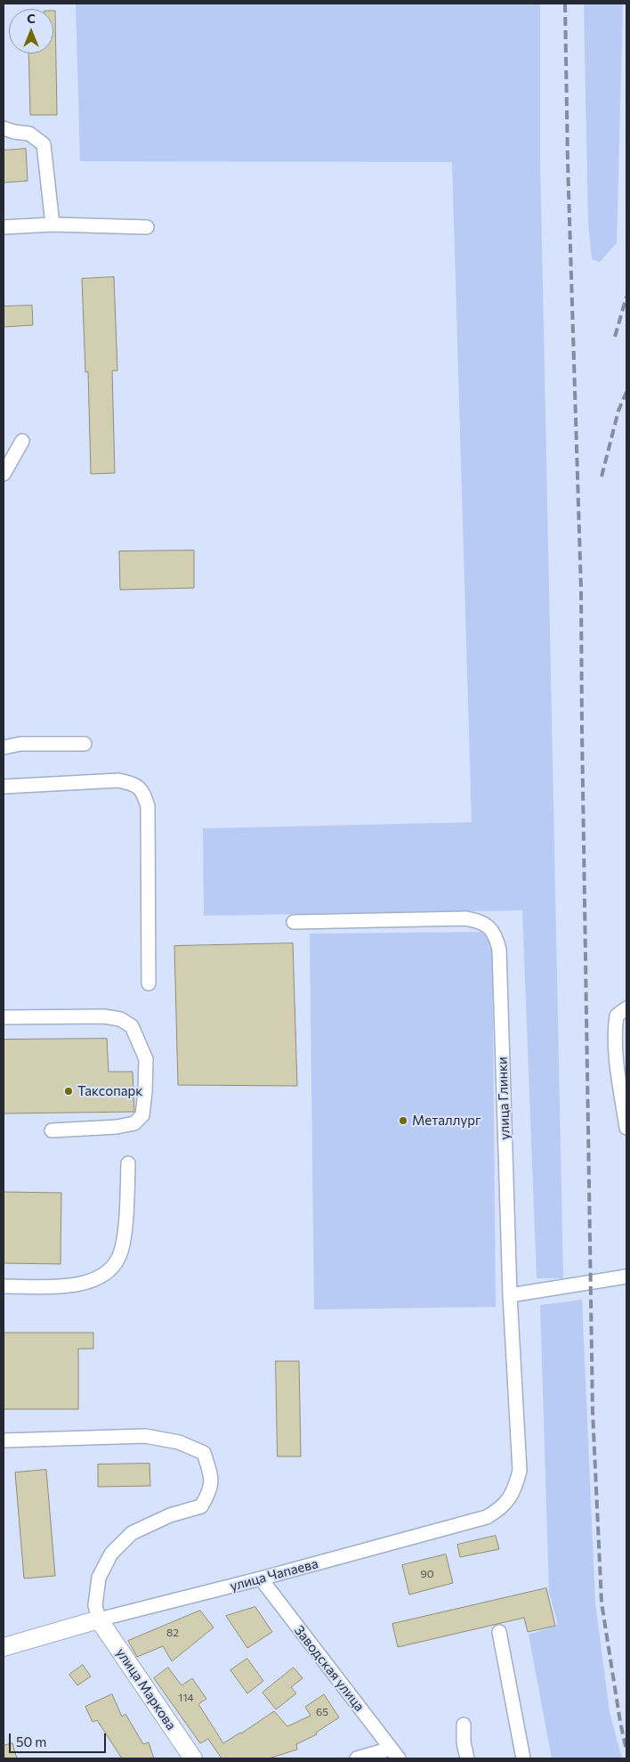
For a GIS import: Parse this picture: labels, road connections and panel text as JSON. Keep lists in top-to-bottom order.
{
  "streets": {
    "main road": ["улица Чапаева", "улица Маркова"],
    "street": ["улица Глинки", "Заводская улица"]
  },
  "crossings": [
    ["улица Глинки", "улица Чапаева"],
    ["улица Чапаева", "Заводская улица"],
    ["улица Чапаева", "улица Маркова"]
  ],
  "places": ["Таксопарк", "Металлург"],
  "house_numbers": [
    "90",
    "82",
    "114",
    "65"
  ],
  "scale_bar": "50 m",
  "north": "top"
}
